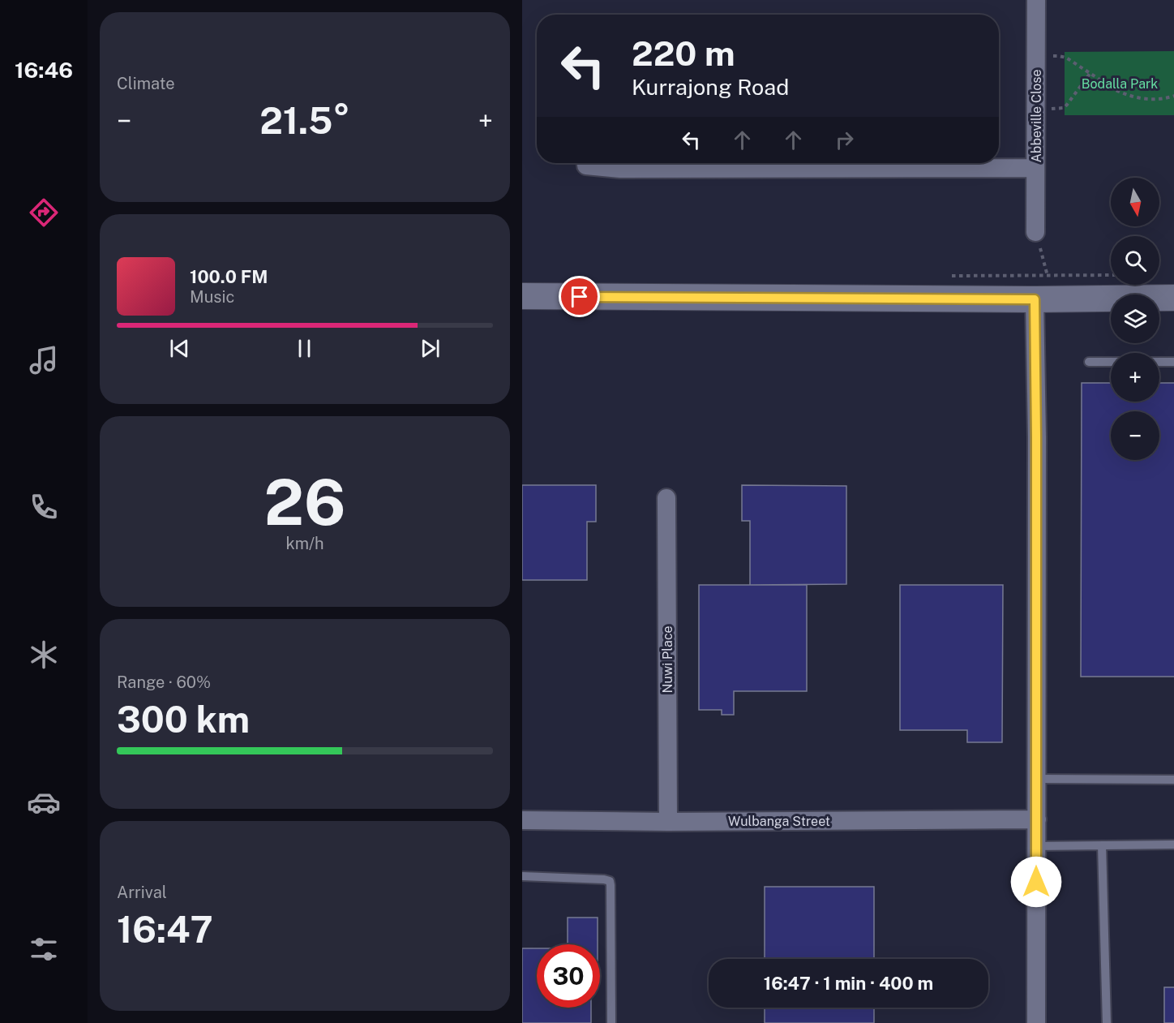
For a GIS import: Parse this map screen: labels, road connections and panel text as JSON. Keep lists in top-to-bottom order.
{
  "streets": {
    "street": ["Abbeville Close", "Nuwi Place", "Wulbanga Street"]
  },
  "crossings": [
    ["Nuwi Place", "Wulbanga Street"]
  ],
  "parks": ["Bodalla Park"],
  "north": "bottom",
  "page": {
    "tabs": "16:46",
    "tile": [
      "Climate",
      ["26", "km/h"],
      ["Range · 60%", "300 km"],
      ["Arrival", "16:47"]
    ],
    "turn": ["220 m", "Kurrajong Road"],
    "heat": ["−", "21.5°", "+"],
    "map_buttons": ["+", "−"],
    "song": ["100.0 FM", "Music"],
    "limit": "30",
    "trip": "16:47 · 1 min · 400 m"
  }
}
